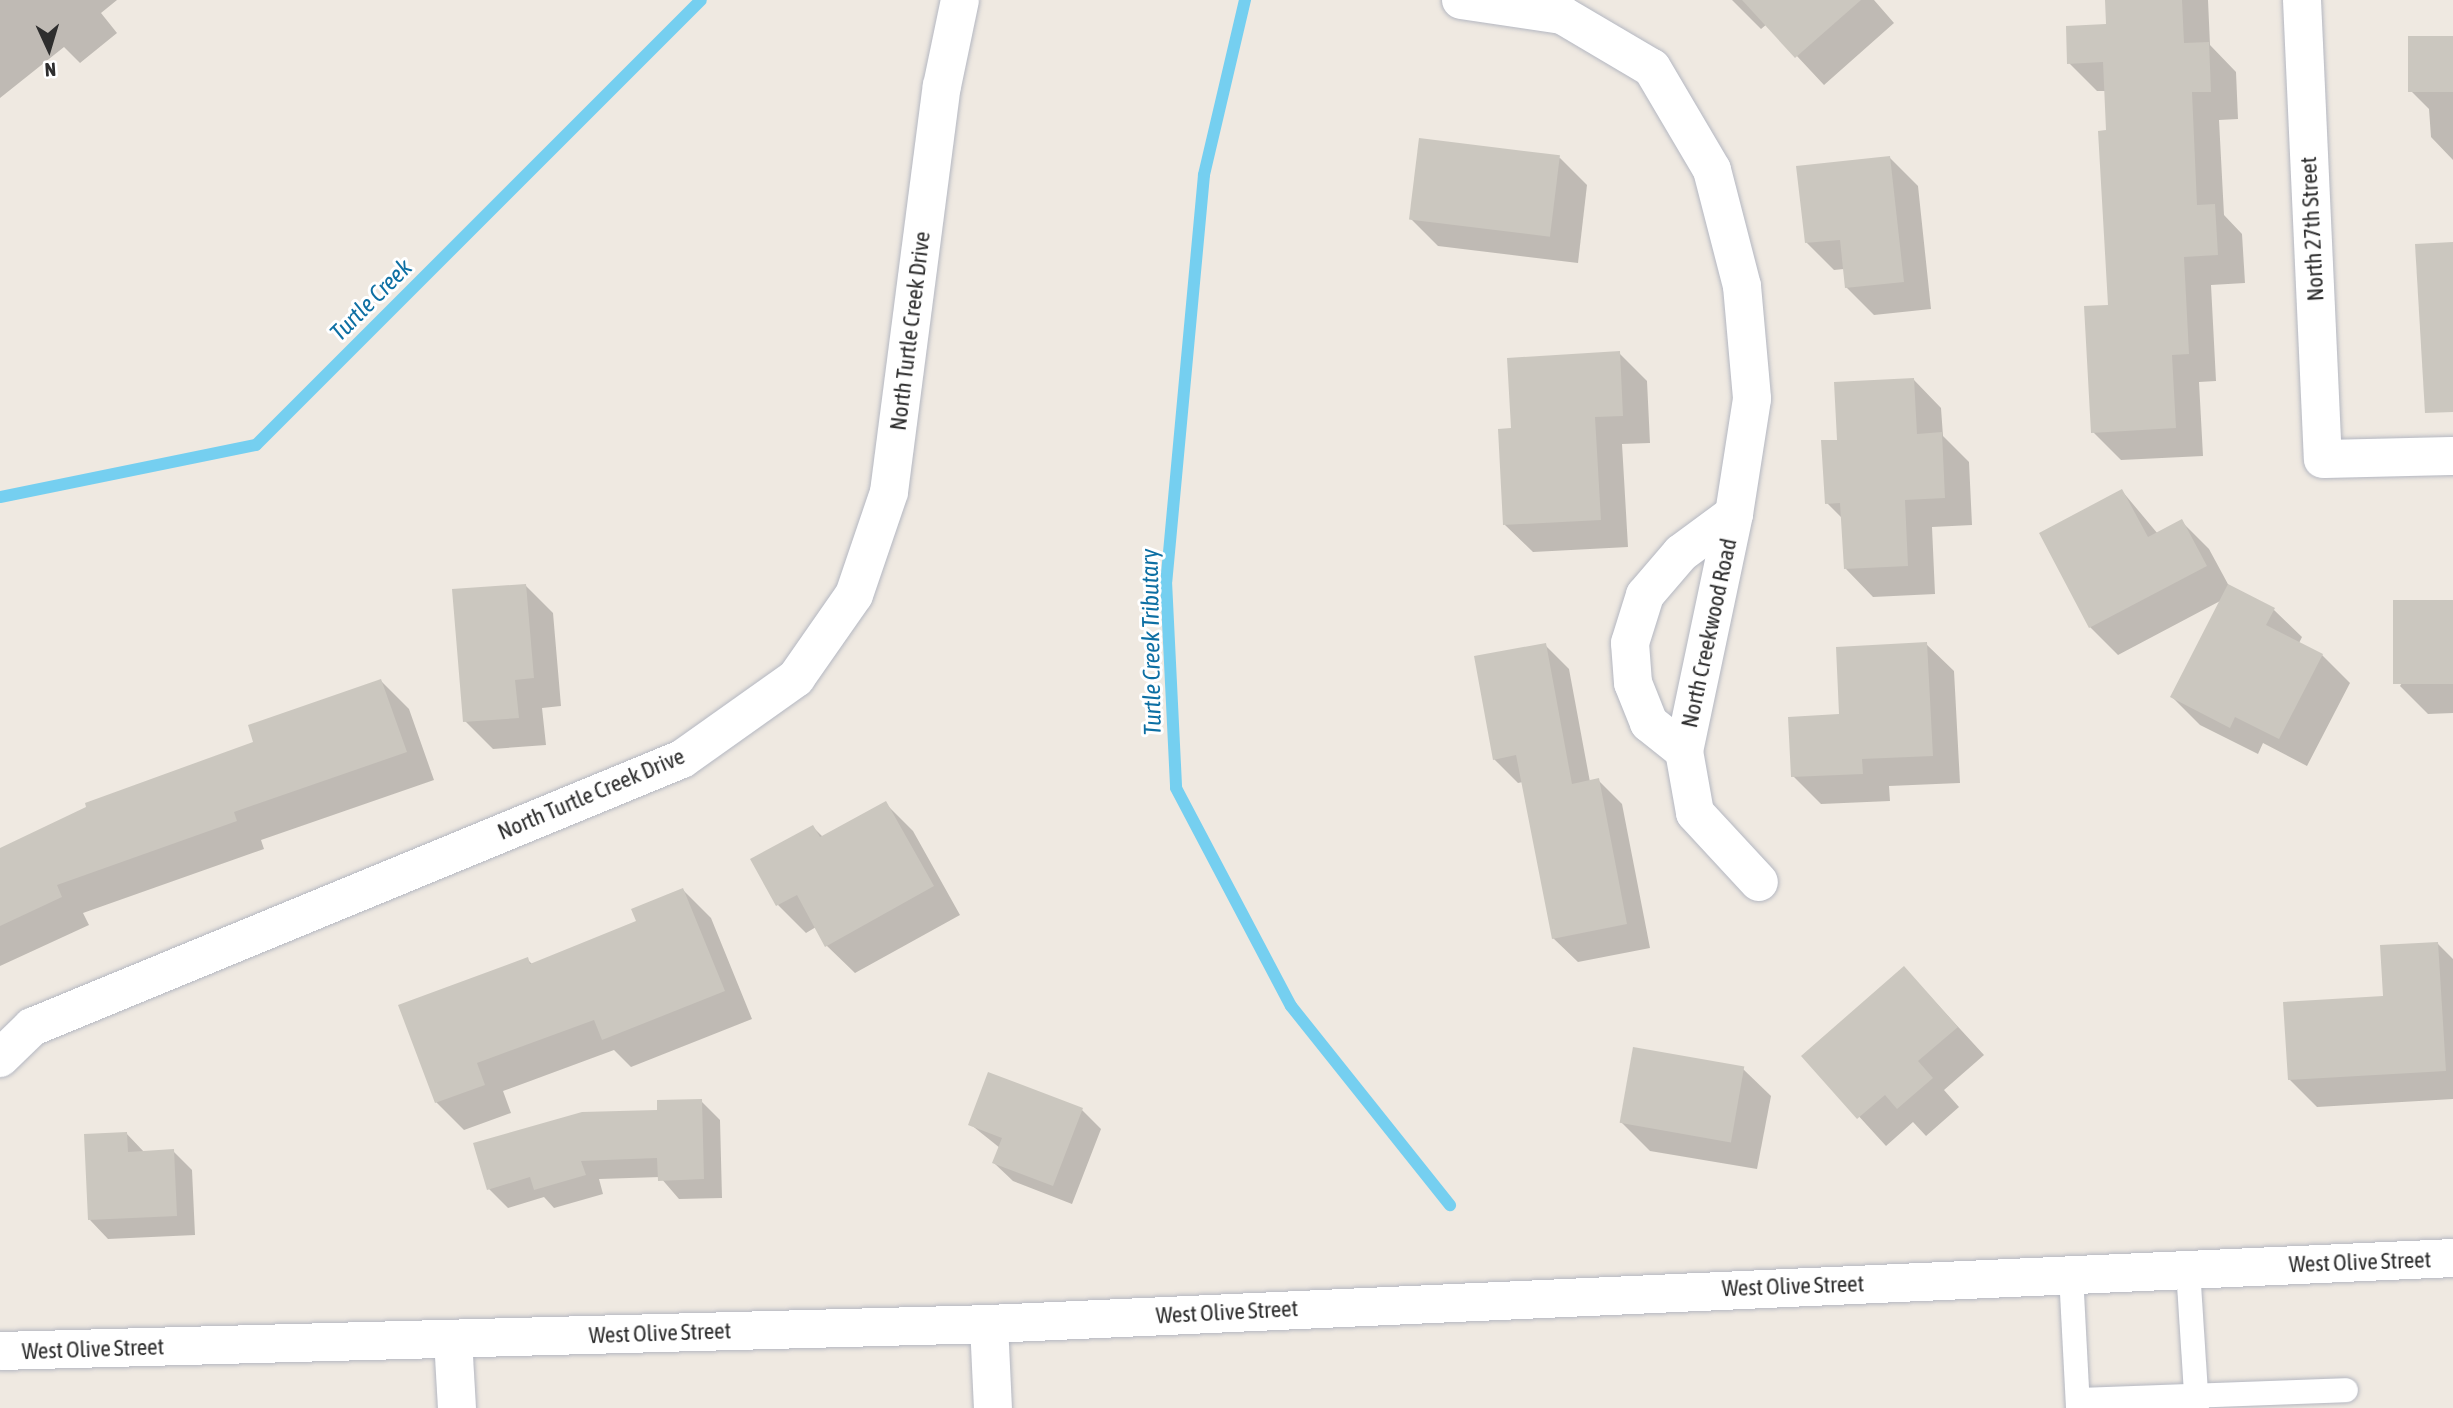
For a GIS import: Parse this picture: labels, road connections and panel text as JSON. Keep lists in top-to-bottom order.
{
  "streets": {
    "street": [
      "North 27th Street",
      "North Turtle Creek Drive",
      "North Creekwood Road",
      "West Olive Street"
    ]
  },
  "water": ["Turtle Creek", "Turtle Creek Tributary"],
  "north": "bottom"
}
